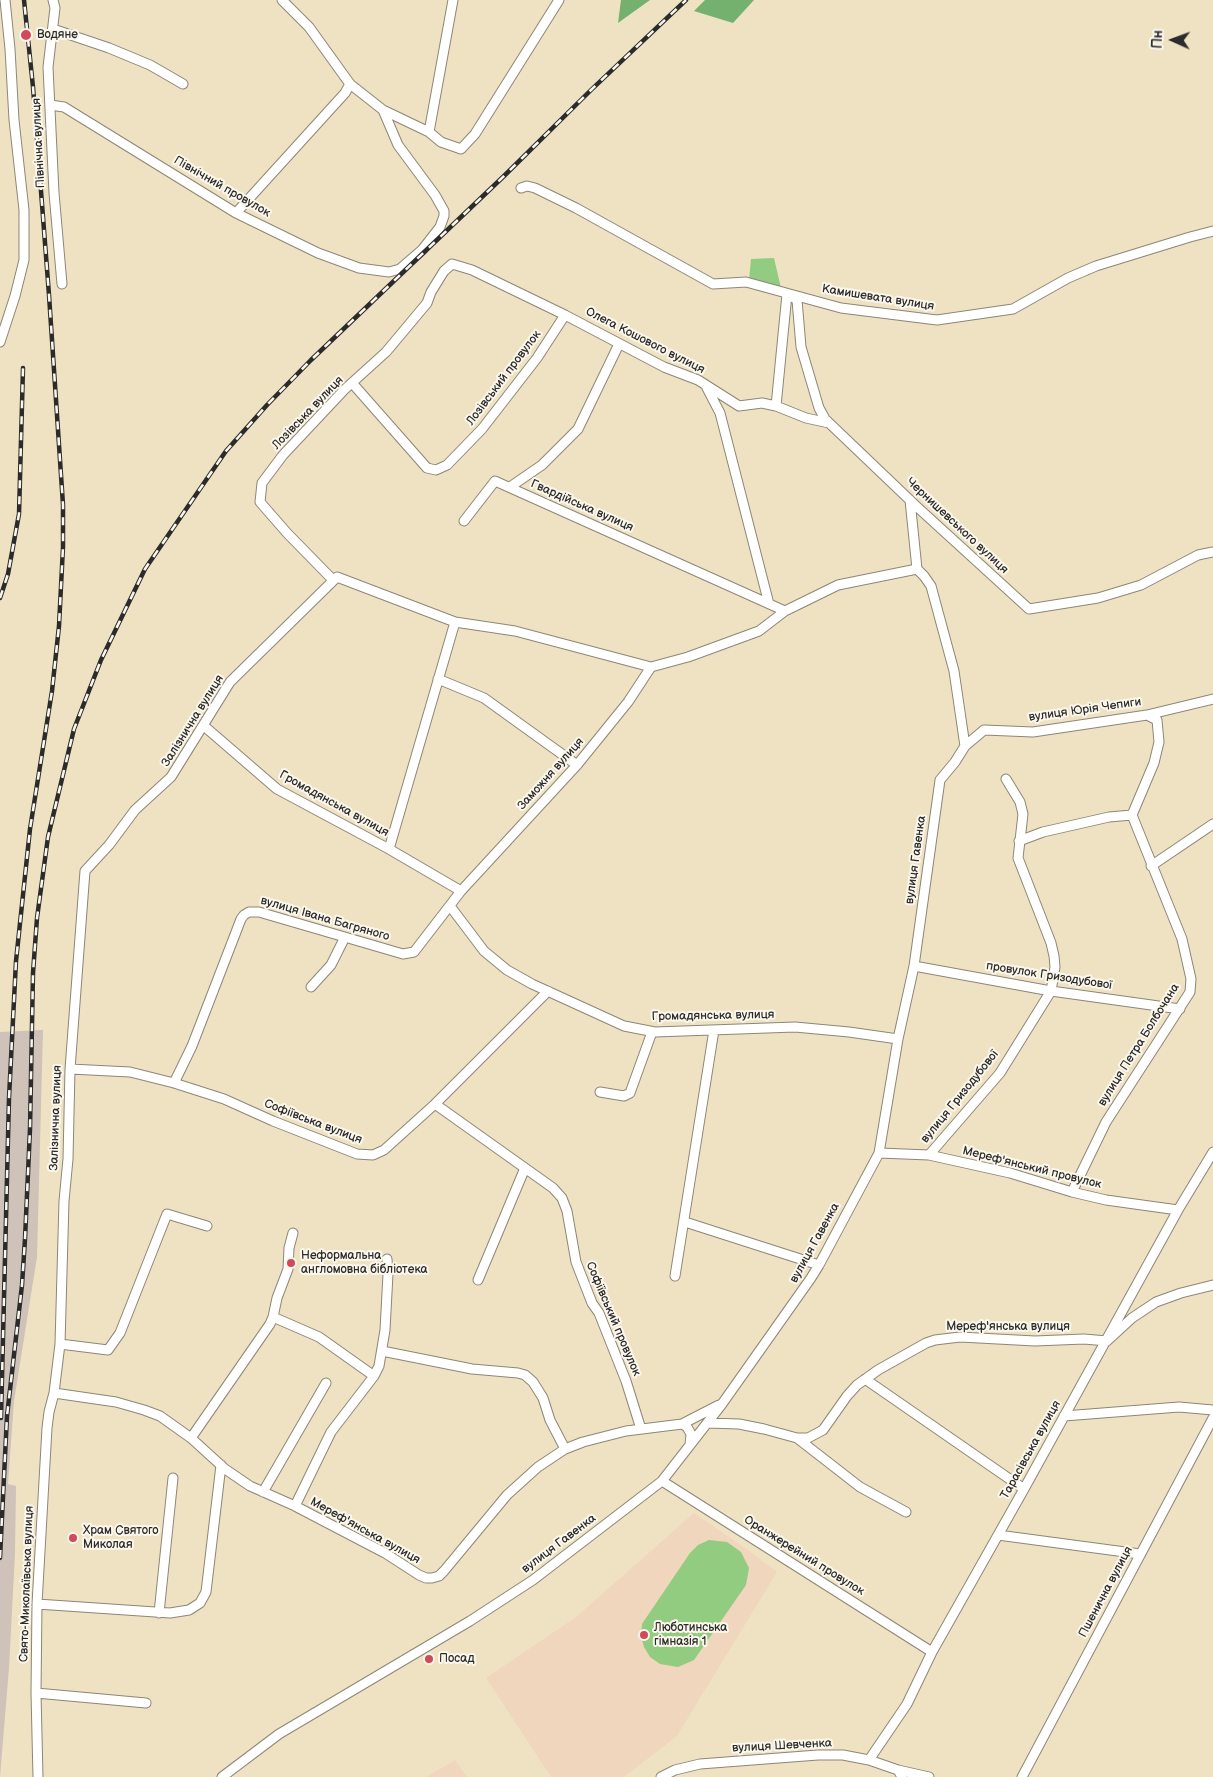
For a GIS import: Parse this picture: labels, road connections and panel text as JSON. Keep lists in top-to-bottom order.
{
  "streets": {
    "street": [
      "Північна вулиця",
      "Північний провулок",
      "Камишевата вулиця",
      "Олега Кошового вулиця",
      "Лозівський провулок",
      "Лозівська вулиця",
      "Гвардійська вулиця",
      "Чернишевського вулиця",
      "вулиця Юрія Чепиги",
      "Залізнична вулиця",
      "Заможня вулиця",
      "Громадянська вулиця",
      "вулиця Гавенка",
      "вулиця Івана Багряного",
      "провулок Гризодубової",
      "вулиця Петра Болбочана",
      "вулиця Гризодубової",
      "Софіївська вулиця",
      "Мереф'янський провулок",
      "Софіївський провулок",
      "Мереф'янська вулиця",
      "Тарасівська вулиця",
      "Оранжерейний провулок",
      "Свято-Миколаївська вулиця",
      "Пшенична вулиця",
      "вулиця Шевченка"
    ]
  },
  "crossings": [
    ["Північна вулиця", "Північний провулок"],
    ["Камишевата вулиця", "Чернишевського вулиця"],
    ["Олега Кошового вулиця", "Лозівський провулок"],
    ["Олега Кошового вулиця", "Лозівська вулиця"],
    ["Олега Кошового вулиця", "Гвардійська вулиця"],
    ["Олега Кошового вулиця", "Чернишевського вулиця"],
    ["Лозівський провулок", "Лозівська вулиця"],
    ["Лозівська вулиця", "Залізнична вулиця"],
    ["вулиця Юрія Чепиги", "вулиця Гавенка"],
    ["Залізнична вулиця", "Громадянська вулиця"],
    ["Залізнична вулиця", "Софіївська вулиця"],
    ["Залізнична вулиця", "Мереф'янська вулиця"],
    ["Залізнична вулиця", "Свято-Миколаївська вулиця"],
    ["Заможня вулиця", "Громадянська вулиця"],
    ["Заможня вулиця", "вулиця Івана Багряного"],
    ["Громадянська вулиця", "вулиця Гавенка"],
    ["Громадянська вулиця", "вулиця Івана Багряного"],
    ["Громадянська вулиця", "Софіївська вулиця"],
    ["вулиця Гавенка", "провулок Гризодубової"],
    ["вулиця Гавенка", "Мереф'янський провулок"],
    ["вулиця Гавенка", "Мереф'янська вулиця"],
    ["вулиця Гавенка", "Оранжерейний провулок"],
    ["вулиця Івана Багряного", "Софіївська вулиця"],
    ["провулок Гризодубової", "вулиця Петра Болбочана"],
    ["провулок Гризодубової", "вулиця Гризодубової"],
    ["вулиця Петра Болбочана", "Мереф'янський провулок"],
    ["вулиця Гризодубової", "Мереф'янський провулок"],
    ["Софіївська вулиця", "Софіївський провулок"],
    ["Мереф'янський провулок", "Тарасівська вулиця"],
    ["Софіївський провулок", "Мереф'янська вулиця"],
    ["Мереф'янська вулиця", "Тарасівська вулиця"],
    ["Мереф'янська вулиця", "Свято-Миколаївська вулиця"],
    ["Тарасівська вулиця", "Оранжерейний провулок"],
    ["Тарасівська вулиця", "вулиця Шевченка"]
  ],
  "places": [
    "Водяне",
    "Неформальна англомовна бібліотека",
    "Храм Святого Миколая",
    "Люботинська гiмназiя 1",
    "Посад"
  ],
  "north": "left"
}
